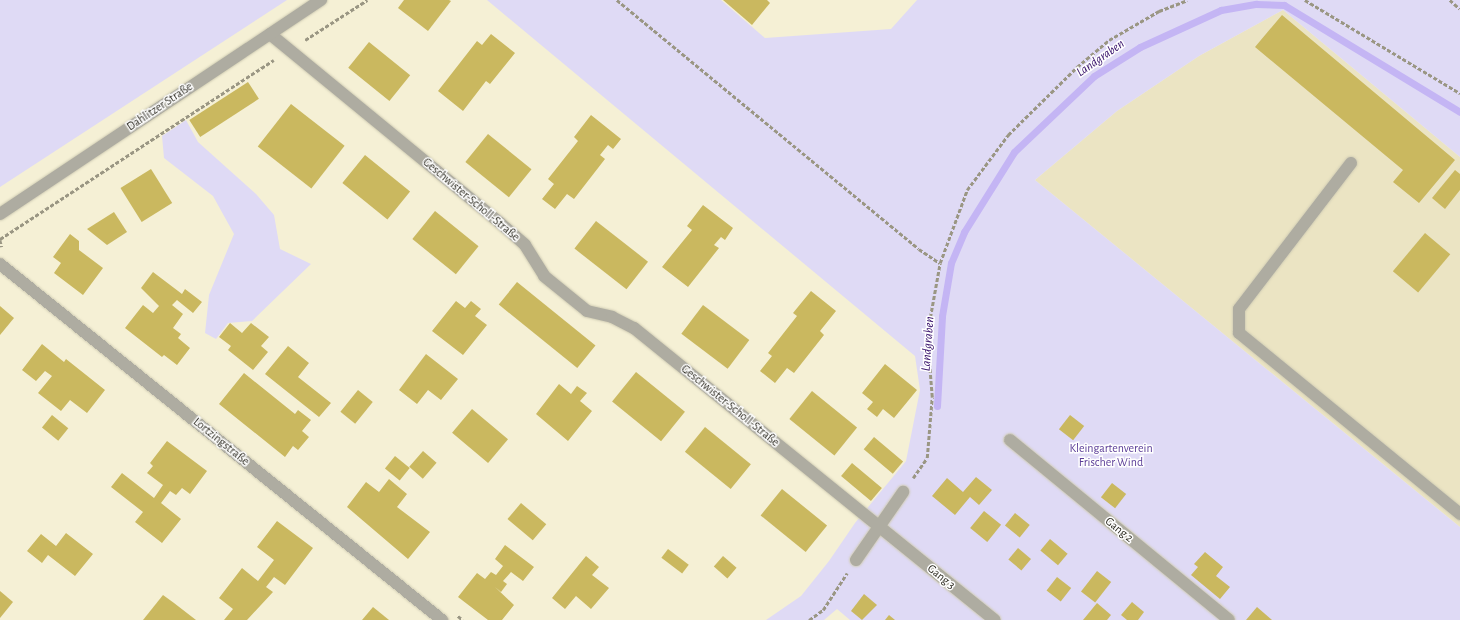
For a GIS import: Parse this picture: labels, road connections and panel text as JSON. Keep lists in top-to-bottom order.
{
  "streets": {
    "street": [
      "Dahlitzer Straße",
      "Geschwister-Scholl-Straße",
      "Lortzingstraße",
      "Gang 2",
      "Gang 3"
    ]
  },
  "crossings": [
    ["Dahlitzer Straße", "Geschwister-Scholl-Straße"],
    ["Geschwister-Scholl-Straße", "Gang 3"]
  ],
  "water": ["Landgraben"],
  "parks": ["Kleingartenverein Frischer Wind"]
}
